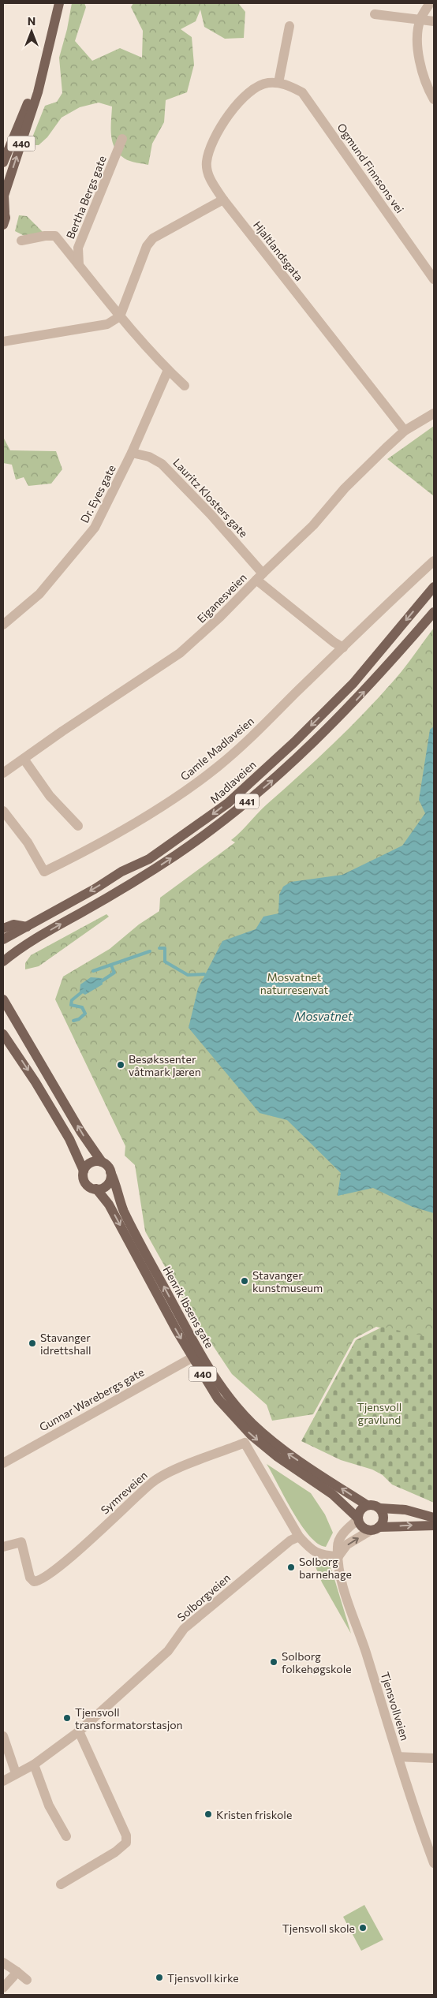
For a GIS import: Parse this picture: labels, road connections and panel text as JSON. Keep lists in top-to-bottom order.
{
  "streets": {
    "main road": [
      "440",
      "Madlaveien",
      "441",
      "Henrik Ibsens gate"
    ],
    "street": [
      "Ogmund Finnsons vei",
      "Bertha Bergs gate",
      "Hjaltlandsgata",
      "Dr. Eyes gate",
      "Lauritz Klosters gate",
      "Eiganesveien",
      "Gamle Madlaveien",
      "Gunnar Warebergs gate",
      "Symreveien",
      "Solborgveien",
      "Tjensvollveien"
    ]
  },
  "crossings": [
    ["440", "Henrik Ibsens gate"],
    ["440", "Tjensvollveien"],
    ["Ogmund Finnsons vei", "Hjaltlandsgata"],
    ["Bertha Bergs gate", "Dr. Eyes gate"],
    ["Hjaltlandsgata", "Eiganesveien"],
    ["Dr. Eyes gate", "Lauritz Klosters gate"],
    ["Lauritz Klosters gate", "Eiganesveien"],
    ["Lauritz Klosters gate", "Gamle Madlaveien"],
    ["Henrik Ibsens gate", "Gunnar Warebergs gate"],
    ["Henrik Ibsens gate", "Tjensvollveien"],
    ["Symreveien", "Solborgveien"]
  ],
  "water": ["Mosvatnet"],
  "parks": ["Mosvatnet naturreservat", "Tjensvoll gravlund"],
  "places": [
    "Besøkssenter våtmark Jæren",
    "Stavanger kunstmuseum",
    "Stavanger idrettshall",
    "Solborg barnehage",
    "Solborg folkehøgskole",
    "Tjensvoll transformatorstasjon",
    "Kristen friskole",
    "Tjensvoll skole",
    "Tjensvoll kirke"
  ],
  "north": "top"
}
